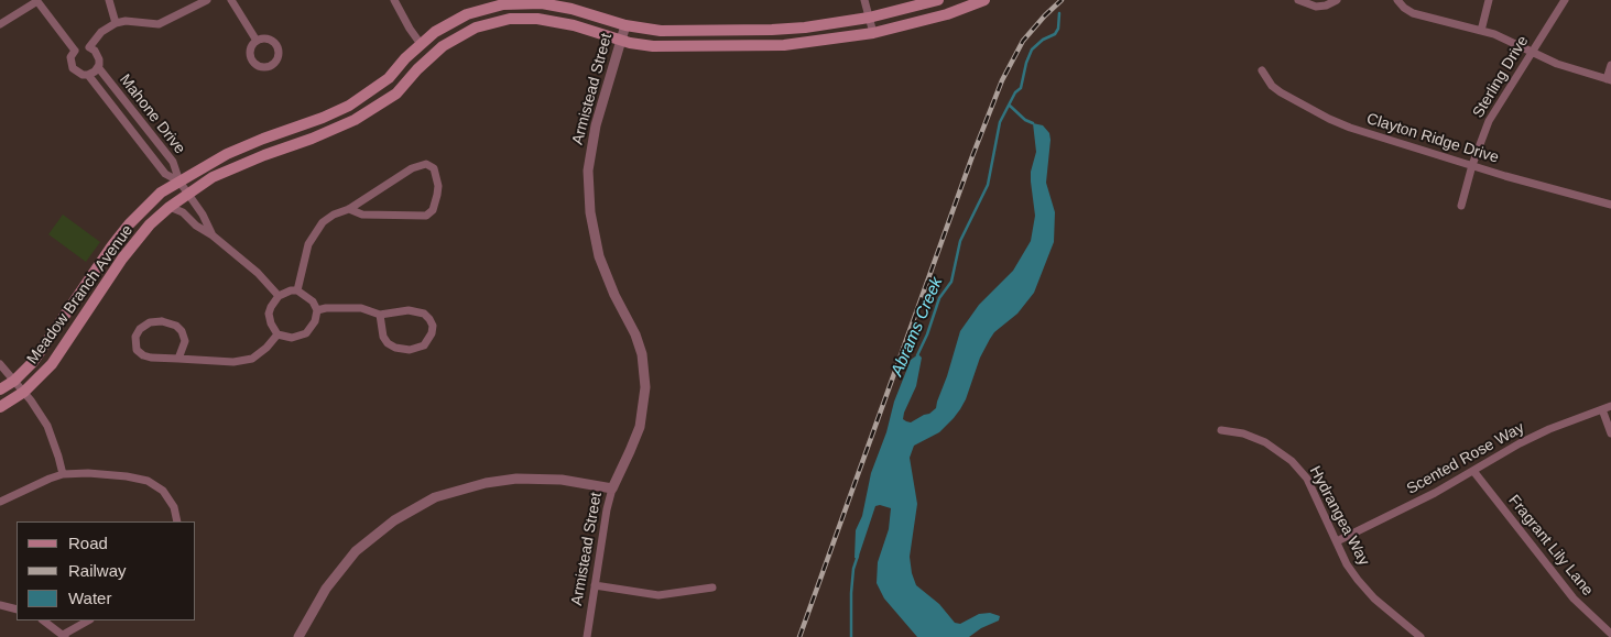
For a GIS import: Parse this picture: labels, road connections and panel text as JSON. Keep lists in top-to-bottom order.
{
  "streets": {
    "main road": ["Meadow Branch Avenue"],
    "street": [
      "Sterling Drive",
      "Armistead Street",
      "Mahone Drive",
      "Clayton Ridge Drive",
      "Scented Rose Way",
      "Hydrangea Way",
      "Fragrant Lily Lane"
    ]
  },
  "crossings": [
    ["Sterling Drive", "Clayton Ridge Drive"],
    ["Armistead Street", "Meadow Branch Avenue"],
    ["Mahone Drive", "Meadow Branch Avenue"],
    ["Scented Rose Way", "Hydrangea Way"],
    ["Scented Rose Way", "Fragrant Lily Lane"]
  ],
  "water": ["Abrams Creek"],
  "legend": ["Road", "Railway", "Water"]
}
